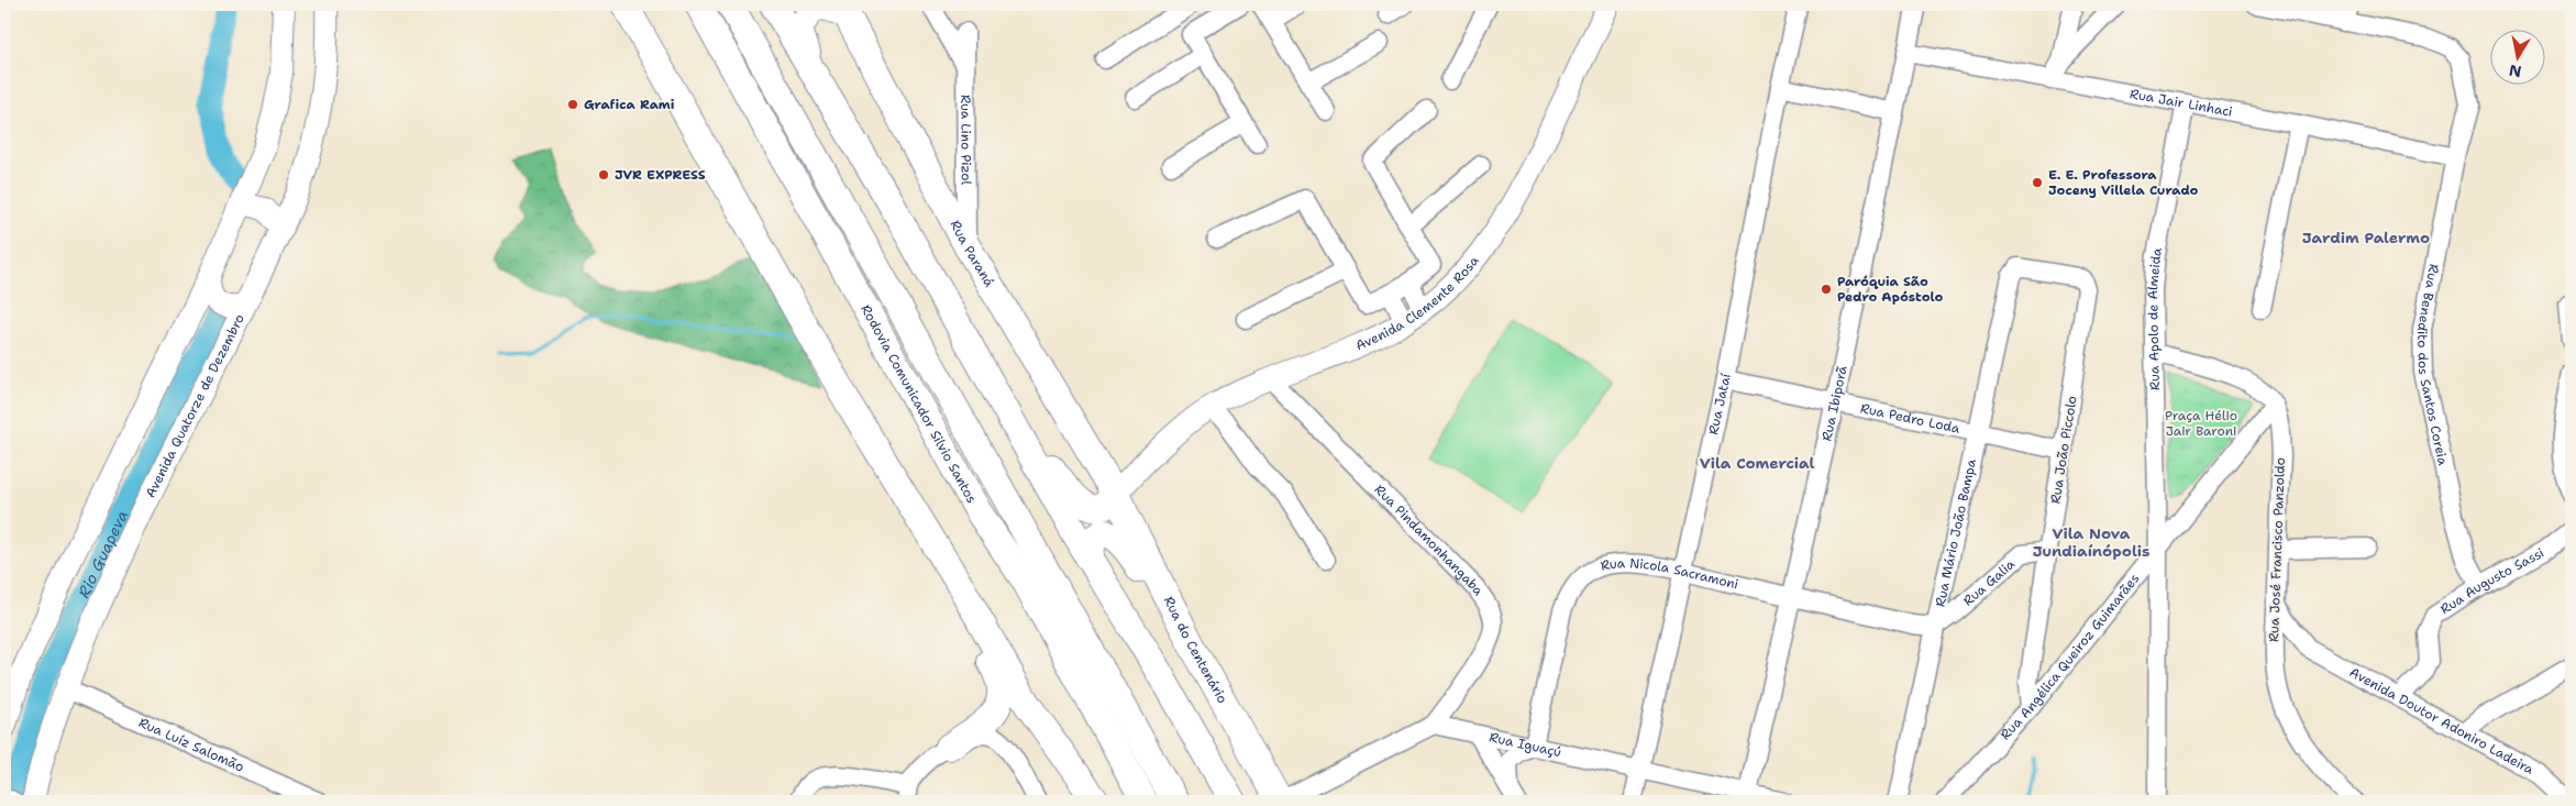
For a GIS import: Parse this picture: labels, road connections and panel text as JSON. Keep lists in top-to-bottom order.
{
  "streets": {
    "highway": ["Rua Paraná", "Rodovia Comunicador Silvio Santos", "Rua do Centenário"],
    "main road": ["Avenida Clemente Rosa", "Avenida Quatorze de Dezembro"],
    "street": [
      "Rua Jair Linhaci",
      "Rua Lino Pizol",
      "Rua Apolo de Almeida",
      "Rua Benedito dos Santos Coreia",
      "Rua Jataí",
      "Rua Ibiporã",
      "Rua Pedro Loda",
      "Rua João Piccolo",
      "Rua Mário João Bampa",
      "Rua Pindamonhangaba",
      "Rua José Francisco Panzoldo",
      "Rua Nicola Sacramoni",
      "Rua Augusto Sassi",
      "Rua Galia",
      "Rua Angélica Queiroz Guimarães",
      "Avenida Doutor Adoniro Ladeira",
      "Rua Iguaçú",
      "Rua Luíz Salomão"
    ]
  },
  "crossings": [
    ["Rua Jair Linhaci", "Rua Apolo de Almeida"],
    ["Rua Jair Linhaci", "Rua Benedito dos Santos Coreia"],
    ["Rua Jair Linhaci", "Rua Ibiporã"],
    ["Rua Lino Pizol", "Rua Paraná"],
    ["Rua Paraná", "Avenida Clemente Rosa"],
    ["Rua Paraná", "Rua do Centenário"],
    ["Avenida Clemente Rosa", "Rua Pindamonhangaba"],
    ["Avenida Clemente Rosa", "Rua do Centenário"],
    ["Rua Apolo de Almeida", "Rua Angélica Queiroz Guimarães"],
    ["Rua Benedito dos Santos Coreia", "Rua Augusto Sassi"],
    ["Rua Jataí", "Rua Pedro Loda"],
    ["Rua Jataí", "Rua Nicola Sacramoni"],
    ["Rua Jataí", "Rua Iguaçú"],
    ["Rua Ibiporã", "Rua Pedro Loda"],
    ["Rua Ibiporã", "Rua Nicola Sacramoni"],
    ["Rua Ibiporã", "Rua Iguaçú"],
    ["Avenida Quatorze de Dezembro", "Rua Luíz Salomão"],
    ["Rua Pedro Loda", "Rua João Piccolo"],
    ["Rua Pedro Loda", "Rua Mário João Bampa"],
    ["Rua João Piccolo", "Rua Mário João Bampa"],
    ["Rua João Piccolo", "Rua Galia"],
    ["Rua João Piccolo", "Rua Angélica Queiroz Guimarães"],
    ["Rua Mário João Bampa", "Rua Nicola Sacramoni"],
    ["Rua Mário João Bampa", "Rua Galia"],
    ["Rua Pindamonhangaba", "Rua Iguaçú"],
    ["Rua José Francisco Panzoldo", "Rua Angélica Queiroz Guimarães"],
    ["Rua José Francisco Panzoldo", "Avenida Doutor Adoniro Ladeira"],
    ["Rua Nicola Sacramoni", "Rua Galia"],
    ["Rua Nicola Sacramoni", "Rua Iguaçú"],
    ["Rua Augusto Sassi", "Avenida Doutor Adoniro Ladeira"]
  ],
  "districts": ["Jardim Palermo", "Vila Comercial", "Vila Nova Jundiaínópolis"],
  "water": ["Rio Guapeva"],
  "parks": ["Praça Hélio Jair Baroni"],
  "places": [
    "Grafica Rami",
    "JVR EXPRESS",
    "E. E. Professora Joceny Villela Curado",
    "Paróquia São Pedro Apóstolo"
  ],
  "north": "bottom"
}
